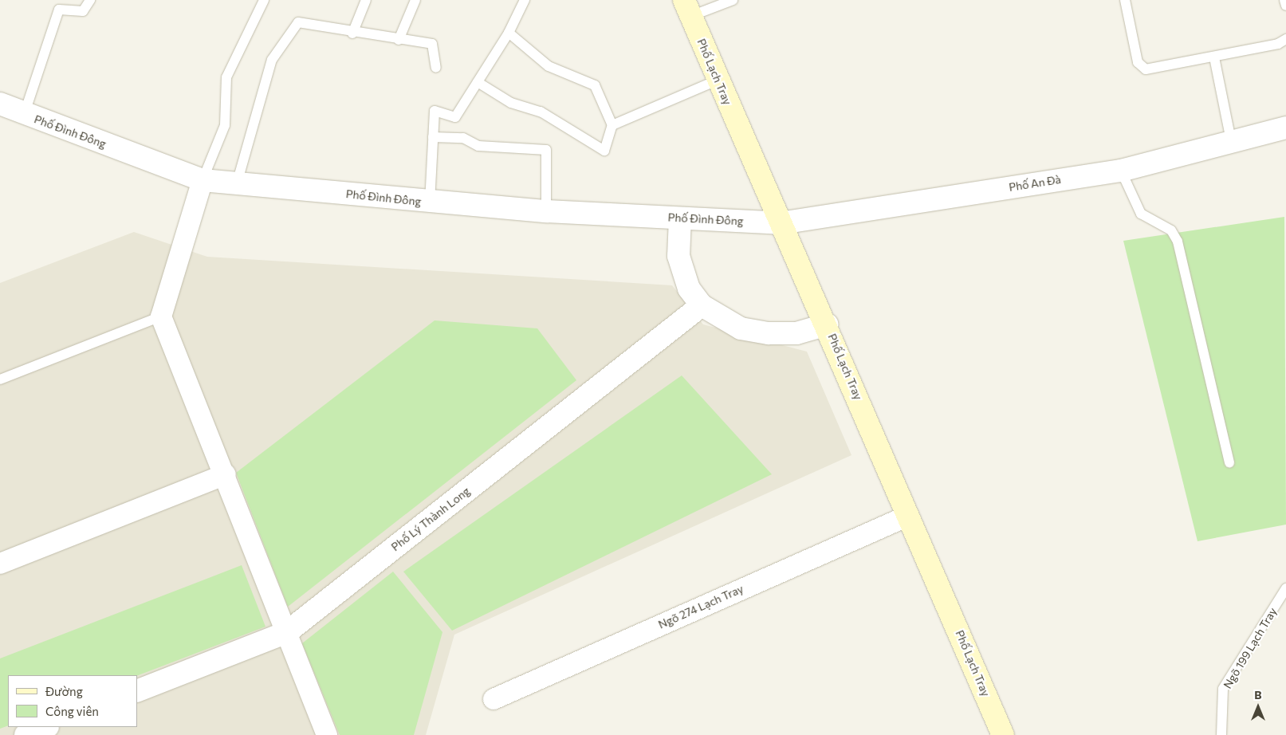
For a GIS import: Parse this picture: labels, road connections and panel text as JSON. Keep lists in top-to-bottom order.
{
  "streets": {
    "main road": ["Phố Lạch Tray"],
    "street": [
      "Phố Đình Đông",
      "Phố An Đà",
      "Phố Lý Thành Long",
      "Ngõ 274 Lạch Tray"
    ],
    "lane": ["Ngõ 199 Lạch Tray"]
  },
  "crossings": [
    ["Phố Lạch Tray", "Phố Đình Đông"],
    ["Phố Lạch Tray", "Phố An Đà"],
    ["Phố Lạch Tray", "Ngõ 274 Lạch Tray"],
    ["Phố Đình Đông", "Phố An Đà"]
  ],
  "legend": ["Đường", "Công viên"],
  "north": "top"
}
